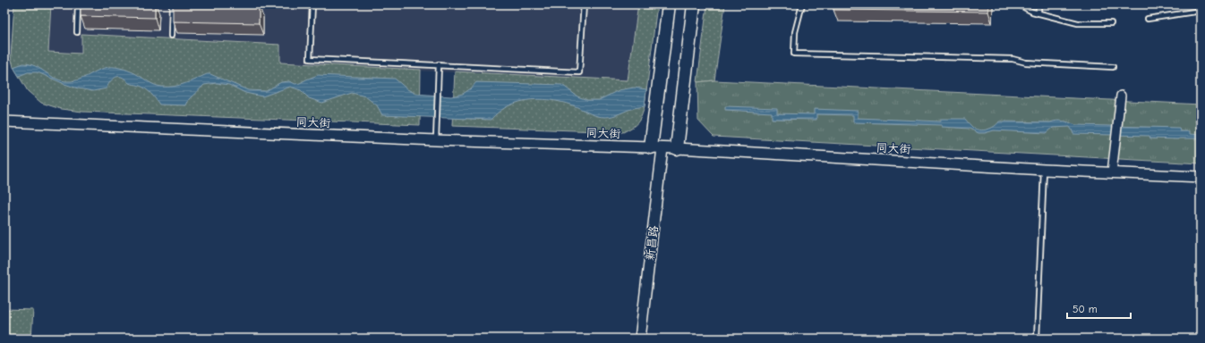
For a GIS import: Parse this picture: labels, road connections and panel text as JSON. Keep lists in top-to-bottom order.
{
  "streets": {
    "main road": ["新昌路"],
    "street": ["同大街"]
  },
  "crossings": [
    ["同大街", "新昌路"]
  ],
  "scale_bar": "50 m"
}
